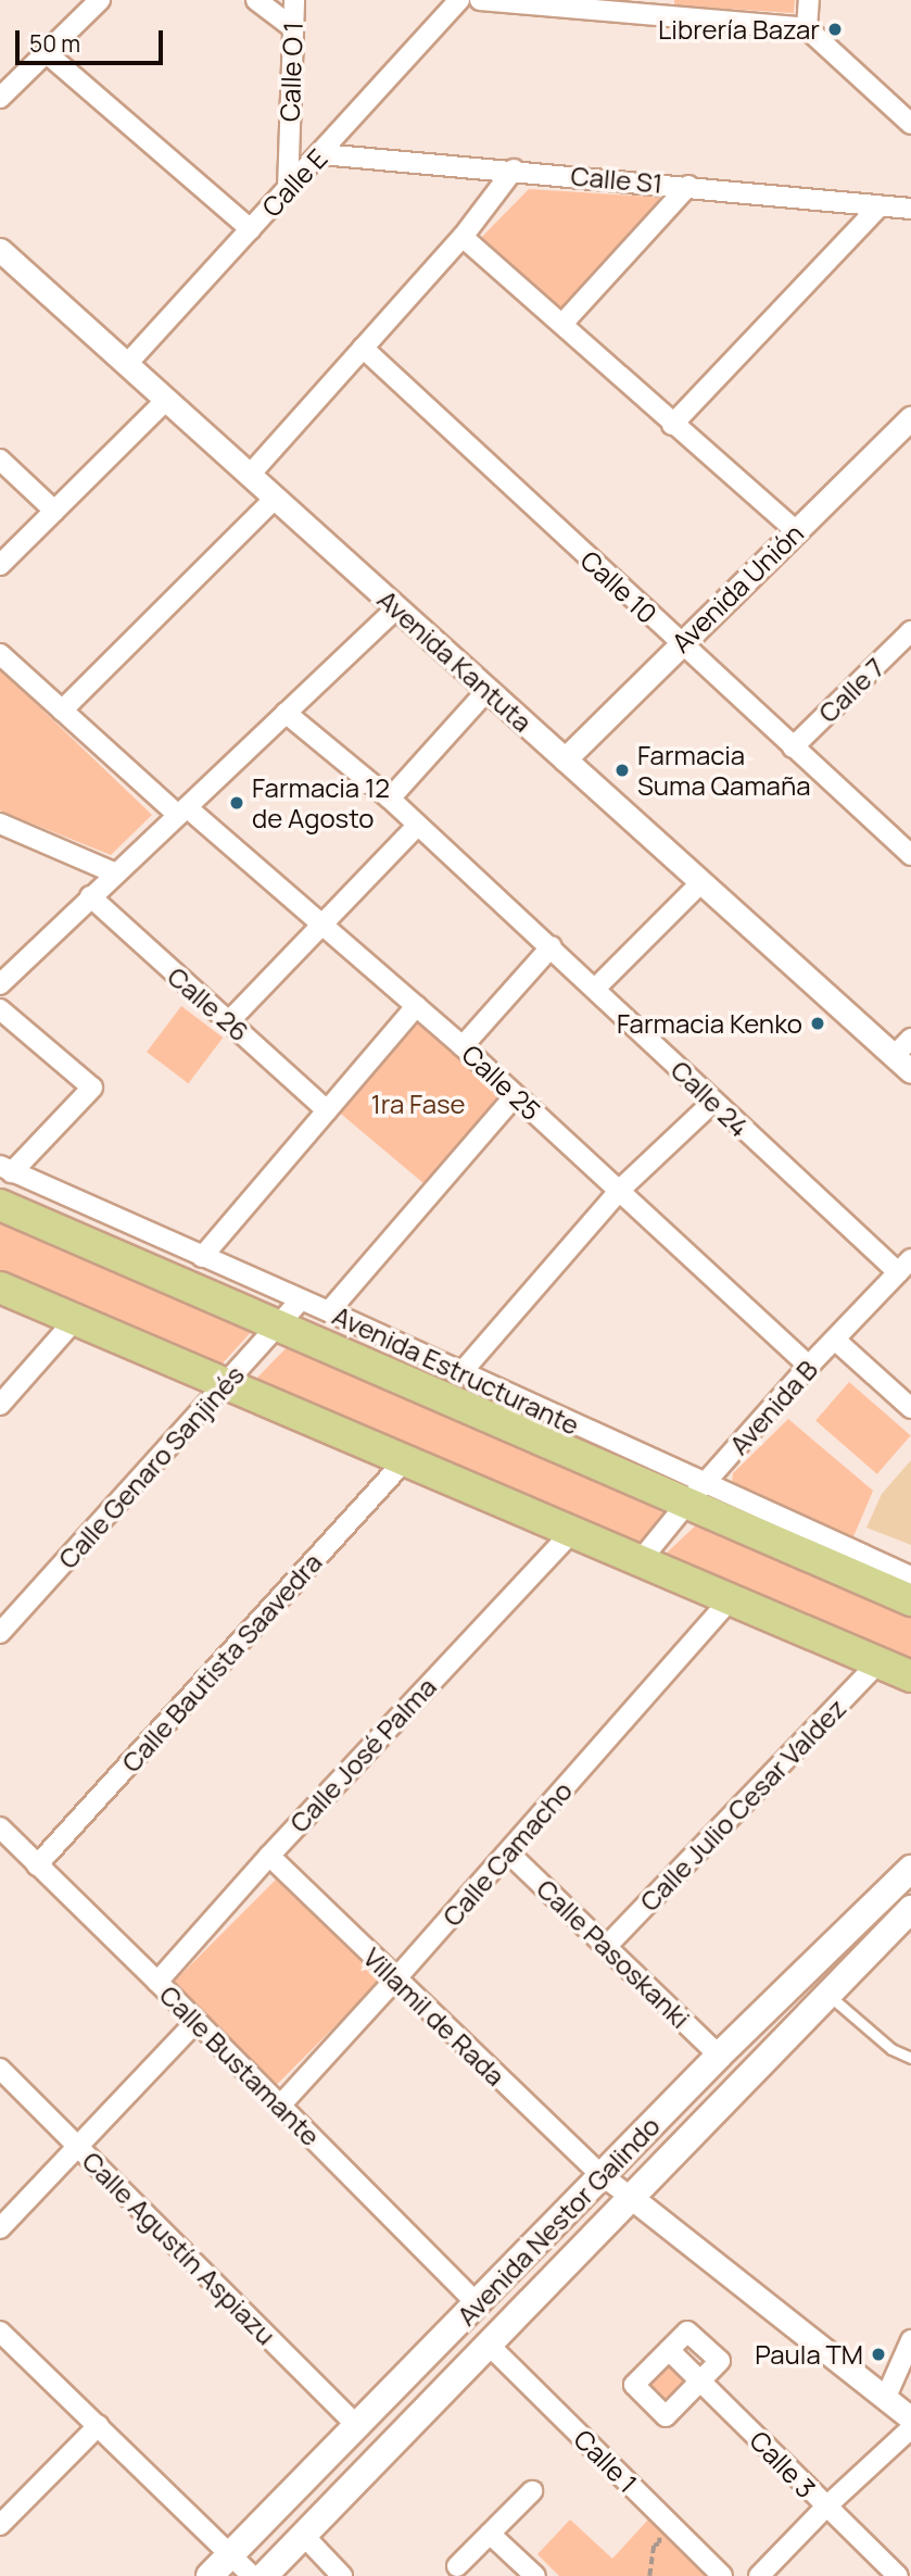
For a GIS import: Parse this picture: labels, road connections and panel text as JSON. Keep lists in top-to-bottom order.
{
  "streets": {
    "main road": ["Avenida Estructurante", "Avenida Nestor Galindo"],
    "street": [
      "Calle O 1",
      "Calle S1",
      "Calle E",
      "Calle 10",
      "Avenida Unión",
      "Avenida Kantuta",
      "Calle 7",
      "Calle 26",
      "Calle 25",
      "Calle 24",
      "Avenida B",
      "Calle Genaro Sanjinés",
      "Calle Bautista Saavedra",
      "Calle José Palma",
      "Calle Julio Cesar Valdez",
      "Calle Camacho",
      "Calle Pasoskanki",
      "Villamil de Rada",
      "Calle Bustamante",
      "Calle Agustín Aspiazu",
      "Calle 1",
      "Calle 3"
    ]
  },
  "crossings": [
    ["Calle O 1", "Calle E"],
    ["Calle S1", "Calle E"],
    ["Calle E", "Avenida Kantuta"],
    ["Calle 10", "Avenida Unión"],
    ["Calle 10", "Calle 7"],
    ["Avenida Unión", "Avenida Kantuta"],
    ["Calle 25", "Avenida B"],
    ["Calle 24", "Avenida B"],
    ["Avenida Estructurante", "Avenida B"],
    ["Avenida Estructurante", "Calle Genaro Sanjinés"],
    ["Calle Bautista Saavedra", "Calle Bustamante"],
    ["Calle José Palma", "Villamil de Rada"],
    ["Calle José Palma", "Calle Bustamante"],
    ["Calle Julio Cesar Valdez", "Calle Pasoskanki"],
    ["Calle Camacho", "Calle Pasoskanki"],
    ["Calle Camacho", "Villamil de Rada"],
    ["Calle Camacho", "Calle Bustamante"],
    ["Calle Pasoskanki", "Avenida Nestor Galindo"],
    ["Villamil de Rada", "Avenida Nestor Galindo"],
    ["Calle Bustamante", "Avenida Nestor Galindo"],
    ["Avenida Nestor Galindo", "Calle Agustín Aspiazu"],
    ["Avenida Nestor Galindo", "Calle 1"]
  ],
  "parks": ["1ra Fase"],
  "places": [
    "Librería Bazar",
    "Farmacia Suma Qamaña",
    "Farmacia 12 de Agosto",
    "Farmacia Kenko",
    "Paula TM"
  ],
  "scale_bar": "50 m"
}
